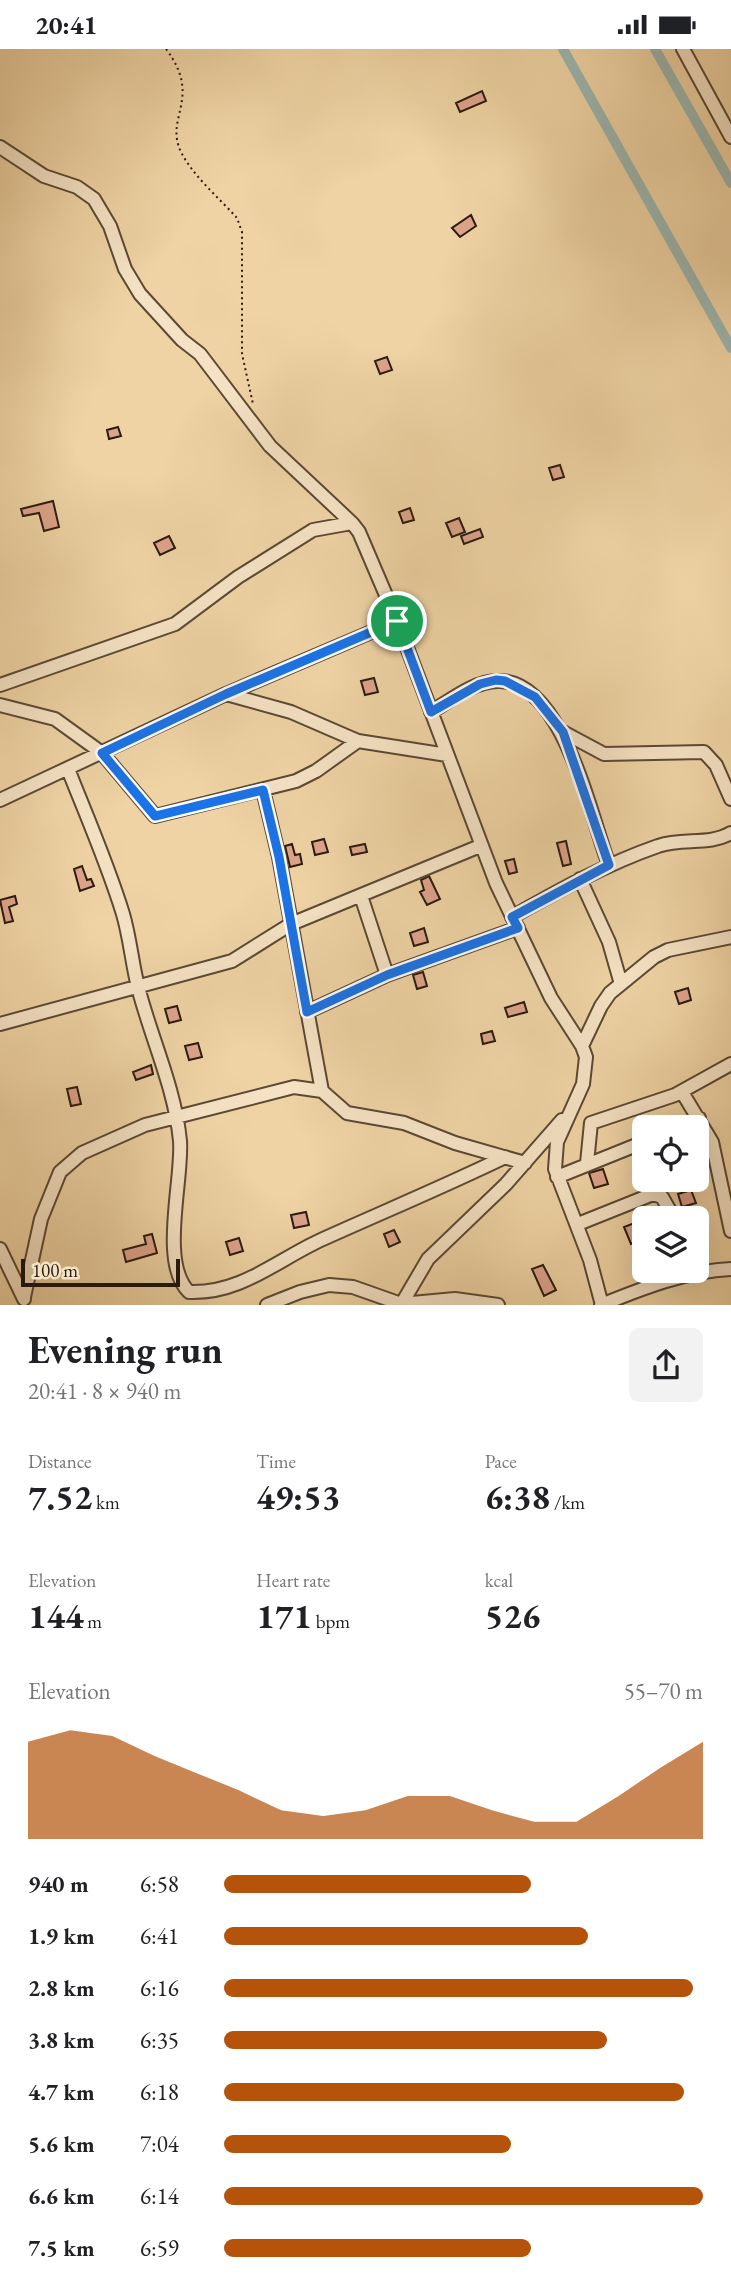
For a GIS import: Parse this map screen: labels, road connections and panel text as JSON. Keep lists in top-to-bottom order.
{
  "scale_bar": "100 m",
  "page": {
    "status": "20:41",
    "scale": "100 m",
    "heading": ["Evening run", "20:41 · 8 × 940 m"],
    "stats": [
      ["Distance", "7.52 km"],
      ["Time", "49:53"],
      ["Pace", "6:38 /km"],
      ["Elevation", "144 m"],
      ["Heart rate", "171 bpm"],
      ["kcal", "526"]
    ],
    "chart": ["Elevation", "55–70 m"],
    "list": [
      {
        "name": "940 m",
        "note": "6:58"
      },
      {
        "name": "1.9 km",
        "note": "6:41"
      },
      {
        "name": "2.8 km",
        "note": "6:16"
      },
      {
        "name": "3.8 km",
        "note": "6:35"
      },
      {
        "name": "4.7 km",
        "note": "6:18"
      },
      {
        "name": "5.6 km",
        "note": "7:04"
      },
      {
        "name": "6.6 km",
        "note": "6:14"
      },
      {
        "name": "7.5 km",
        "note": "6:59"
      }
    ]
  }
}
